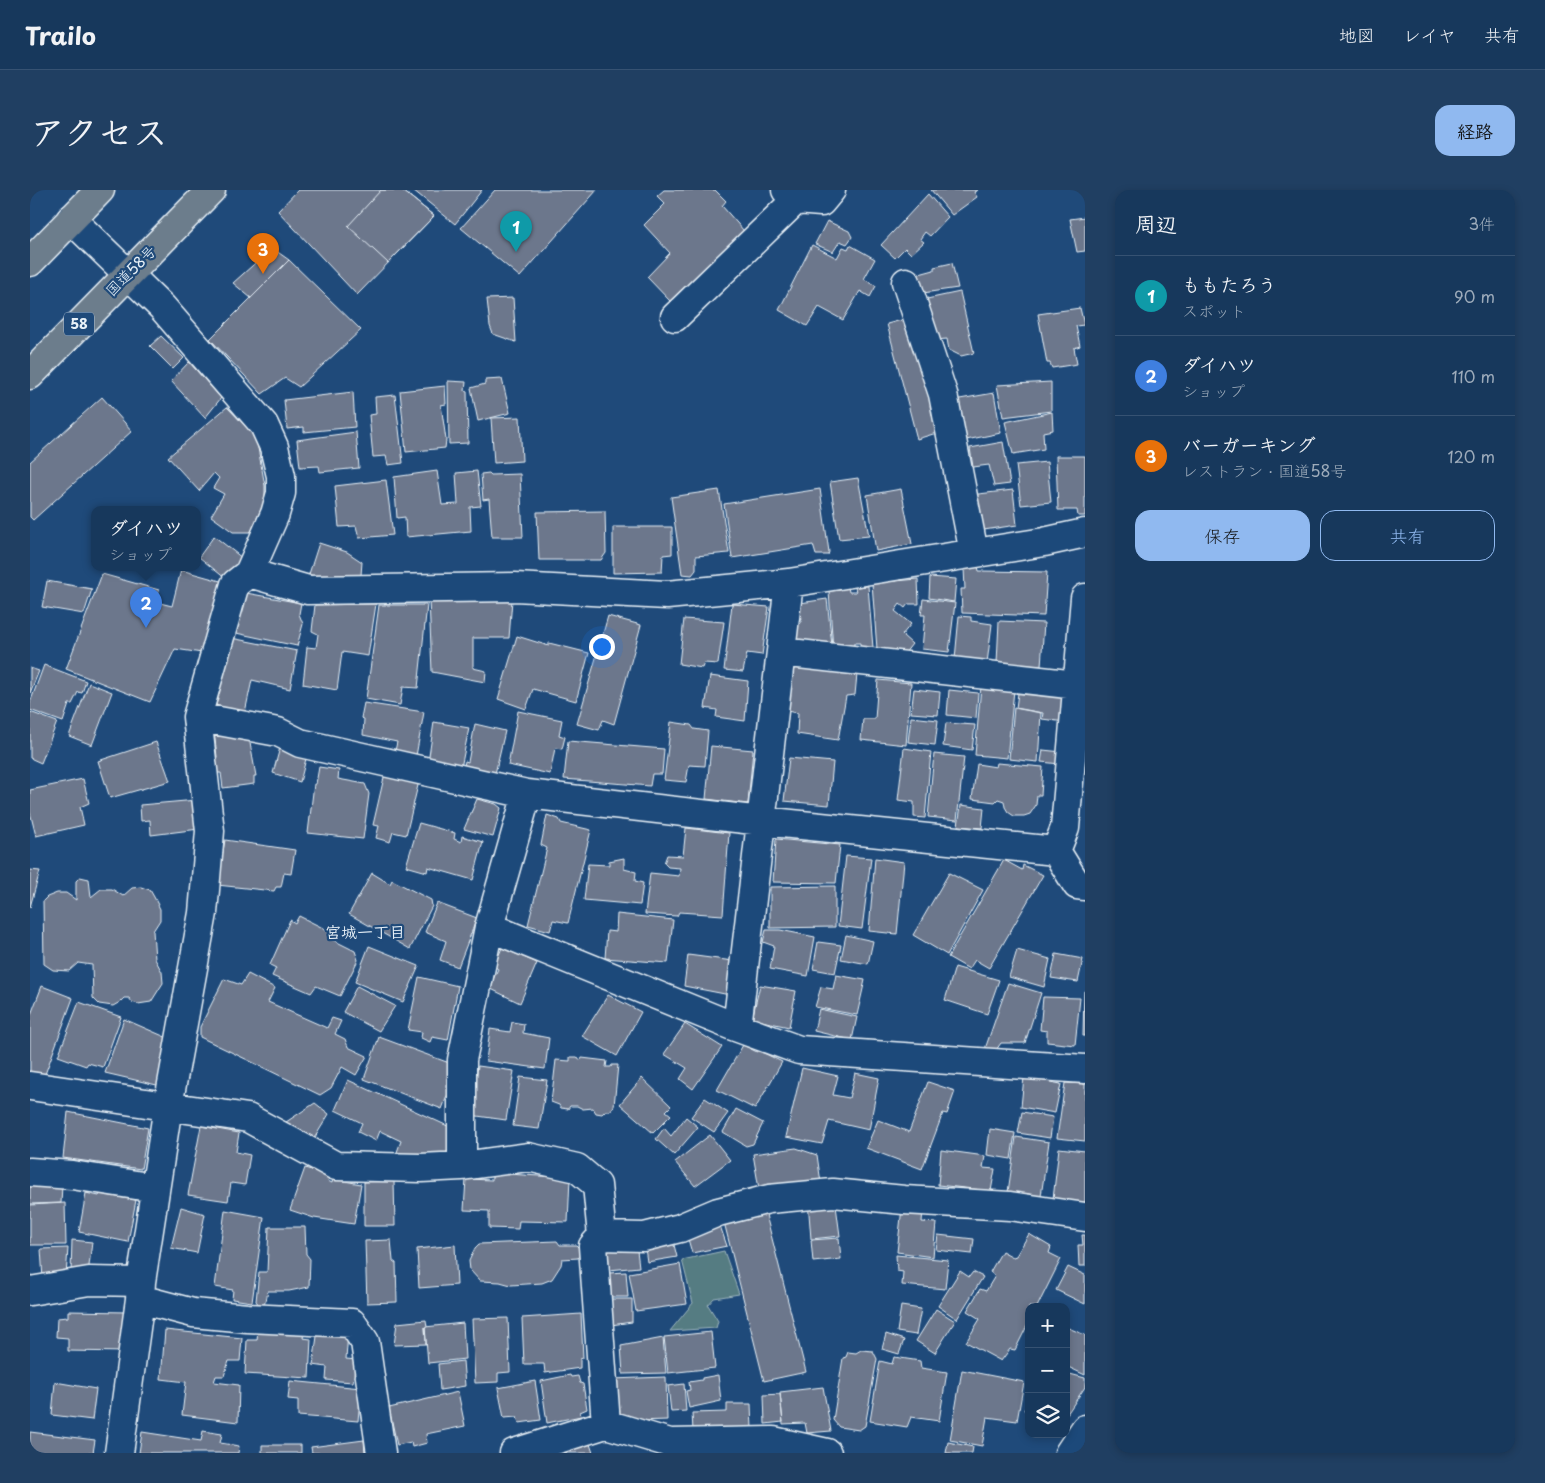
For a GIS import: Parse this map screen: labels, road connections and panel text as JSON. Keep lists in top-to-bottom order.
{
  "streets": {
    "highway": ["国道58号", "58"]
  },
  "districts": ["宮城一丁目"],
  "page": {
    "header": "Trailo",
    "nav": ["地図", "レイヤ", "共有"],
    "title": "アクセス",
    "buttons": [
      "経路",
      ["保存", "共有"]
    ],
    "heading": ["周辺", "3件"],
    "pins": ["1", "3", "2"],
    "list": [
      {
        "mark": "1",
        "name": "ももたろう",
        "note": "スポット",
        "value": "90 m"
      },
      {
        "mark": "2",
        "name": "ダイハツ",
        "note": "ショップ",
        "value": "110 m"
      },
      {
        "mark": "3",
        "name": "バーガーキング",
        "note": "レストラン · 国道58号",
        "value": "120 m"
      }
    ],
    "popup": ["ダイハツ", "ショップ"],
    "map_buttons": ["+", "−"]
  }
}
